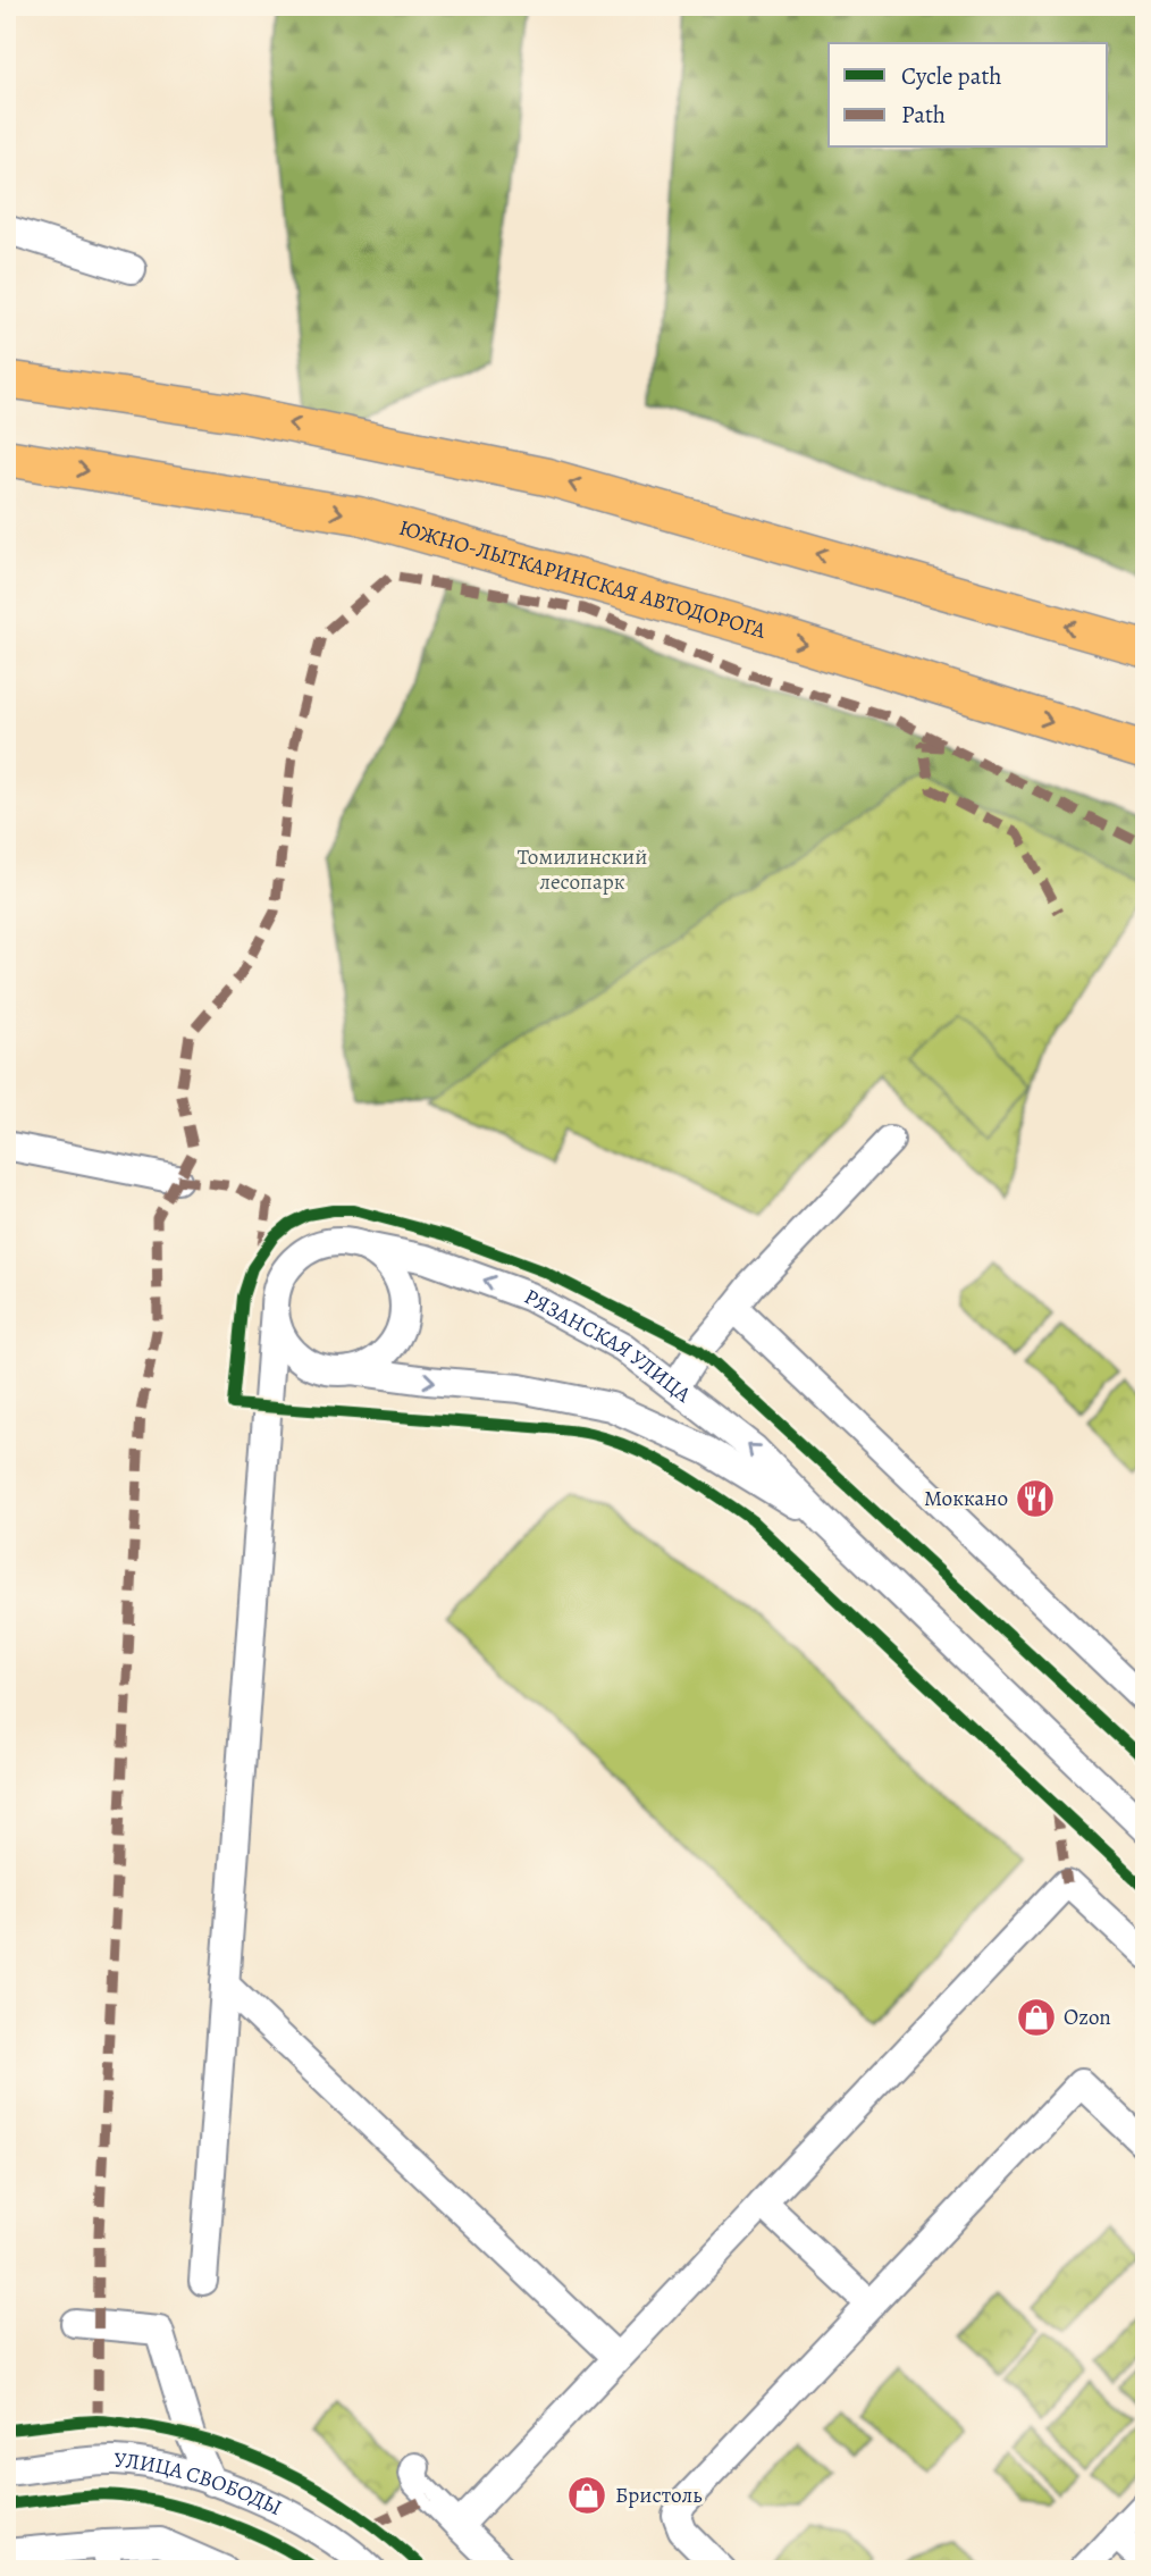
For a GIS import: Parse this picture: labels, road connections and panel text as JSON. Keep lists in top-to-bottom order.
{
  "streets": {
    "main road": ["ЮЖНО-ЛЫТКАРИНСКАЯ АВТОДОРОГА"],
    "street": ["РЯЗАНСКАЯ УЛИЦА", "УЛИЦА СВОБОДЫ"]
  },
  "parks": ["Томилинский лесопарк"],
  "places": {
    "restaurant": ["Моккано"],
    "shop": ["Ozon", "Бристоль"]
  },
  "legend": ["Cycle path", "Path"]
}
